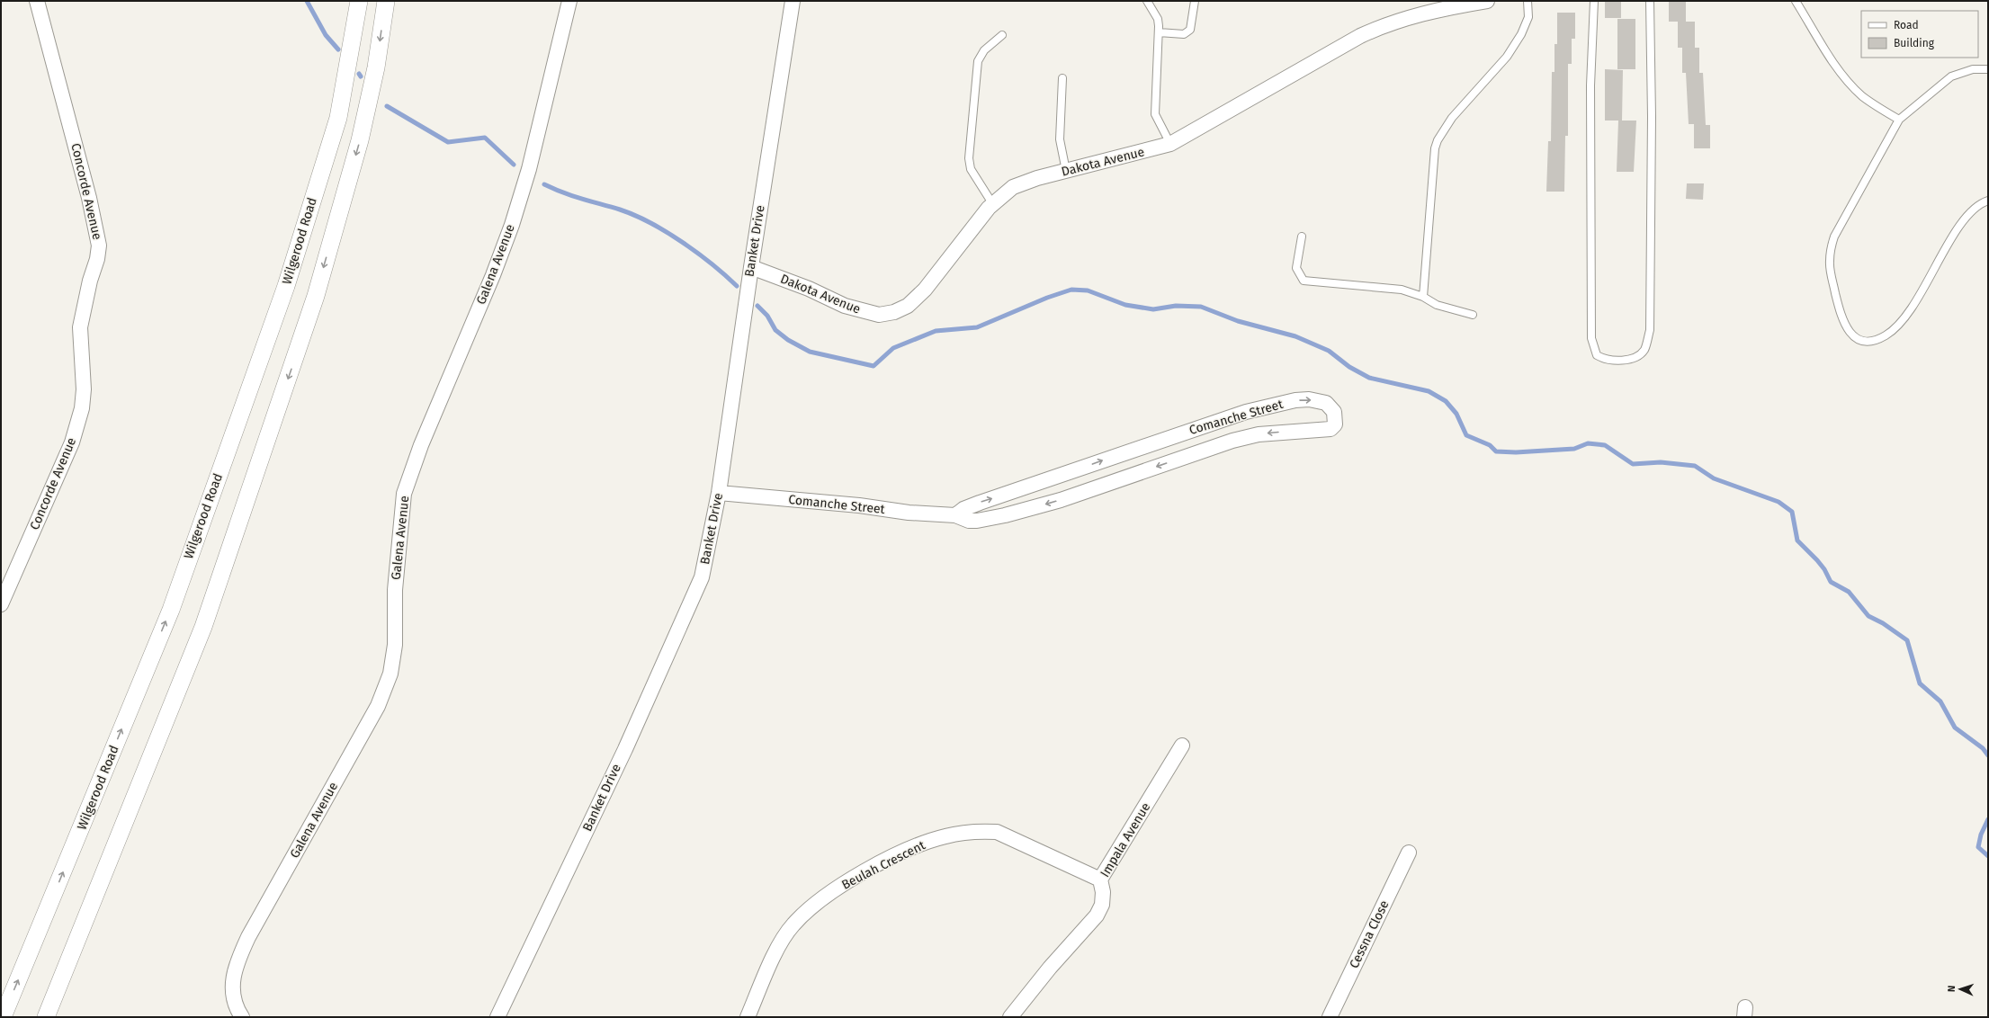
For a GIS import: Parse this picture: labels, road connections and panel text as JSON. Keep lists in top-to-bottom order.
{
  "streets": {
    "street": [
      "Dakota Avenue",
      "Concorde Avenue",
      "Wilgerood Road",
      "Banket Drive",
      "Galena Avenue",
      "Comanche Street",
      "Impala Avenue",
      "Beulah Crescent",
      "Cessna Close"
    ]
  },
  "crossings": [
    ["Dakota Avenue", "Banket Drive"],
    ["Banket Drive", "Comanche Street"],
    ["Impala Avenue", "Beulah Crescent"]
  ],
  "legend": ["Road", "Building"],
  "north": "left"
}
